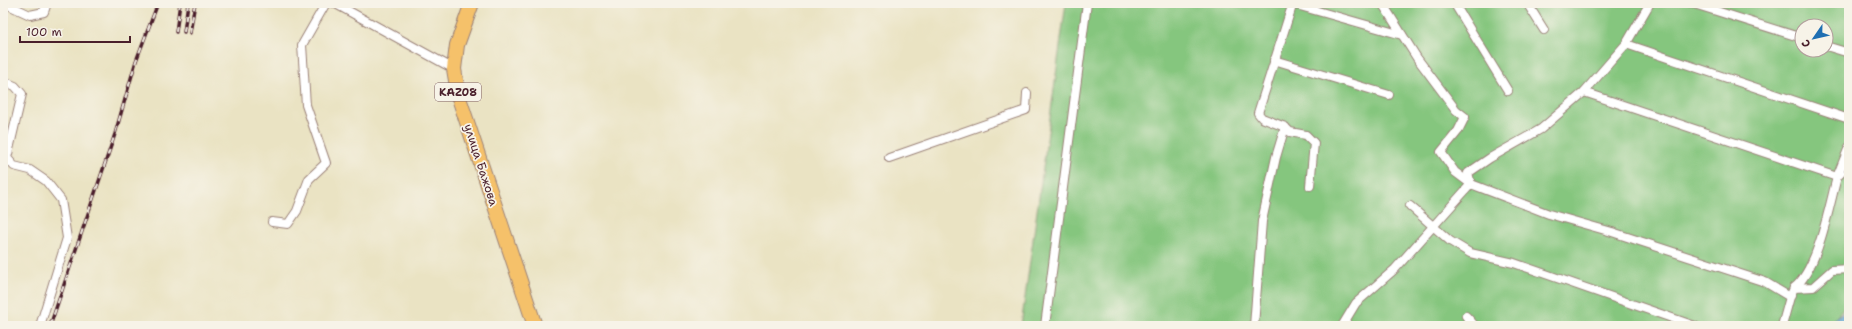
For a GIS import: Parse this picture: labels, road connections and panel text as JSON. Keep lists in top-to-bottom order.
{
  "streets": {
    "highway": ["KAZ08", "улица Бажова"]
  },
  "scale_bar": "100 m",
  "north": "bottom left"
}
